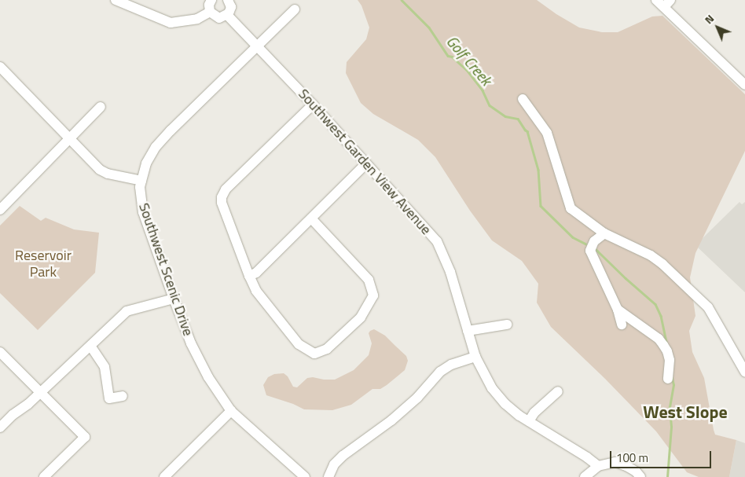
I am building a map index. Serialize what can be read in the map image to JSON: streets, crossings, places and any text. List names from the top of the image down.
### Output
{
  "streets": {
    "street": ["Southwest Garden View Avenue", "Southwest Scenic Drive"]
  },
  "crossings": [
    ["Southwest Garden View Avenue", "Southwest Scenic Drive"]
  ],
  "districts": ["West Slope"],
  "water": ["Golf Creek"],
  "parks": ["Reservoir Park"],
  "scale_bar": "100 m",
  "north": "top left"
}
